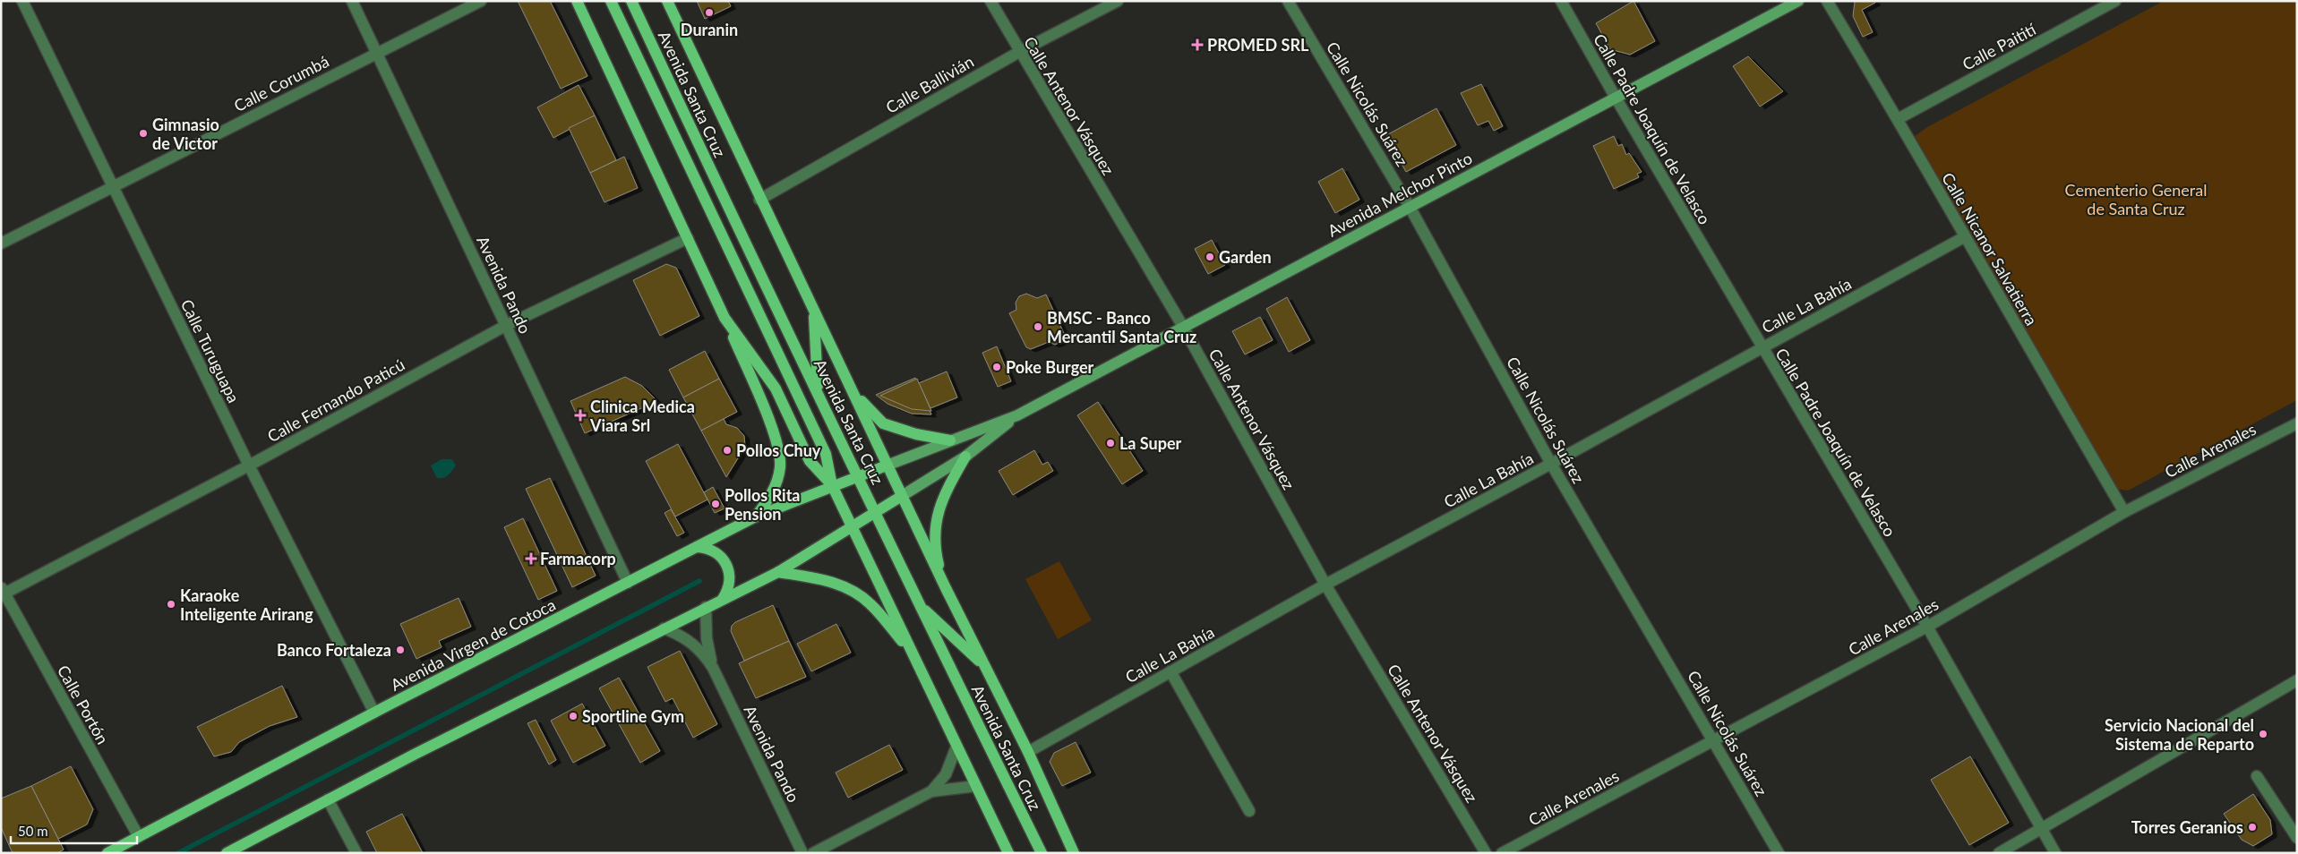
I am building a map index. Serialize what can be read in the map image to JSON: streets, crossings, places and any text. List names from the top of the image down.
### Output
{
  "streets": {
    "main road": ["Avenida Santa Cruz", "Avenida Melchor Pinto", "Avenida Virgen de Cotoca"],
    "street": [
      "Calle Paitití",
      "Calle Corumbá",
      "Calle Ballivián",
      "Calle Nicolás Suárez",
      "Calle Antenor Vásquez",
      "Calle Padre Joaquín de Velasco",
      "Calle Nicanor Salvatierra",
      "Avenida Pando",
      "Calle La Bahía",
      "Calle Turuguapa",
      "Calle Fernando Paticú",
      "Calle Arenales",
      "Calle Portón"
    ]
  },
  "crossings": [
    ["Calle Paitití", "Calle Nicanor Salvatierra"],
    ["Calle Corumbá", "Avenida Pando"],
    ["Calle Corumbá", "Calle Turuguapa"],
    ["Calle Ballivián", "Avenida Santa Cruz"],
    ["Calle Ballivián", "Calle Antenor Vásquez"],
    ["Avenida Santa Cruz", "Avenida Melchor Pinto"],
    ["Avenida Santa Cruz", "Calle La Bahía"],
    ["Avenida Santa Cruz", "Avenida Virgen de Cotoca"],
    ["Calle Nicolás Suárez", "Avenida Melchor Pinto"],
    ["Calle Nicolás Suárez", "Calle La Bahía"],
    ["Calle Nicolás Suárez", "Calle Arenales"],
    ["Calle Antenor Vásquez", "Avenida Melchor Pinto"],
    ["Calle Antenor Vásquez", "Calle La Bahía"],
    ["Calle Padre Joaquín de Velasco", "Avenida Melchor Pinto"],
    ["Calle Padre Joaquín de Velasco", "Calle La Bahía"],
    ["Calle Padre Joaquín de Velasco", "Calle Arenales"],
    ["Avenida Melchor Pinto", "Avenida Virgen de Cotoca"],
    ["Calle Nicanor Salvatierra", "Calle La Bahía"],
    ["Calle Nicanor Salvatierra", "Calle Arenales"],
    ["Avenida Pando", "Calle Fernando Paticú"],
    ["Avenida Pando", "Avenida Virgen de Cotoca"],
    ["Calle Turuguapa", "Calle Fernando Paticú"],
    ["Calle Turuguapa", "Avenida Virgen de Cotoca"],
    ["Calle Fernando Paticú", "Calle Portón"],
    ["Avenida Virgen de Cotoca", "Calle Portón"]
  ],
  "parks": ["Cementerio General de Santa Cruz"],
  "places": {
    "other": [
      "Duranin",
      "Gimnasio de Victor",
      "Garden",
      "BMSC - Banco Mercantil Santa Cruz",
      "Poke Burger",
      "La Super",
      "Pollos Chuy",
      "Pollos Rita Pension",
      "Karaoke Inteligente Arirang",
      "Banco Fortaleza",
      "Sportline Gym",
      "Servicio Nacional del Sistema de Reparto",
      "Torres Geranios"
    ],
    "health": ["PROMED SRL", "Clinica Medica Viara Srl", "Farmacorp"]
  },
  "scale_bar": "50 m"
}
